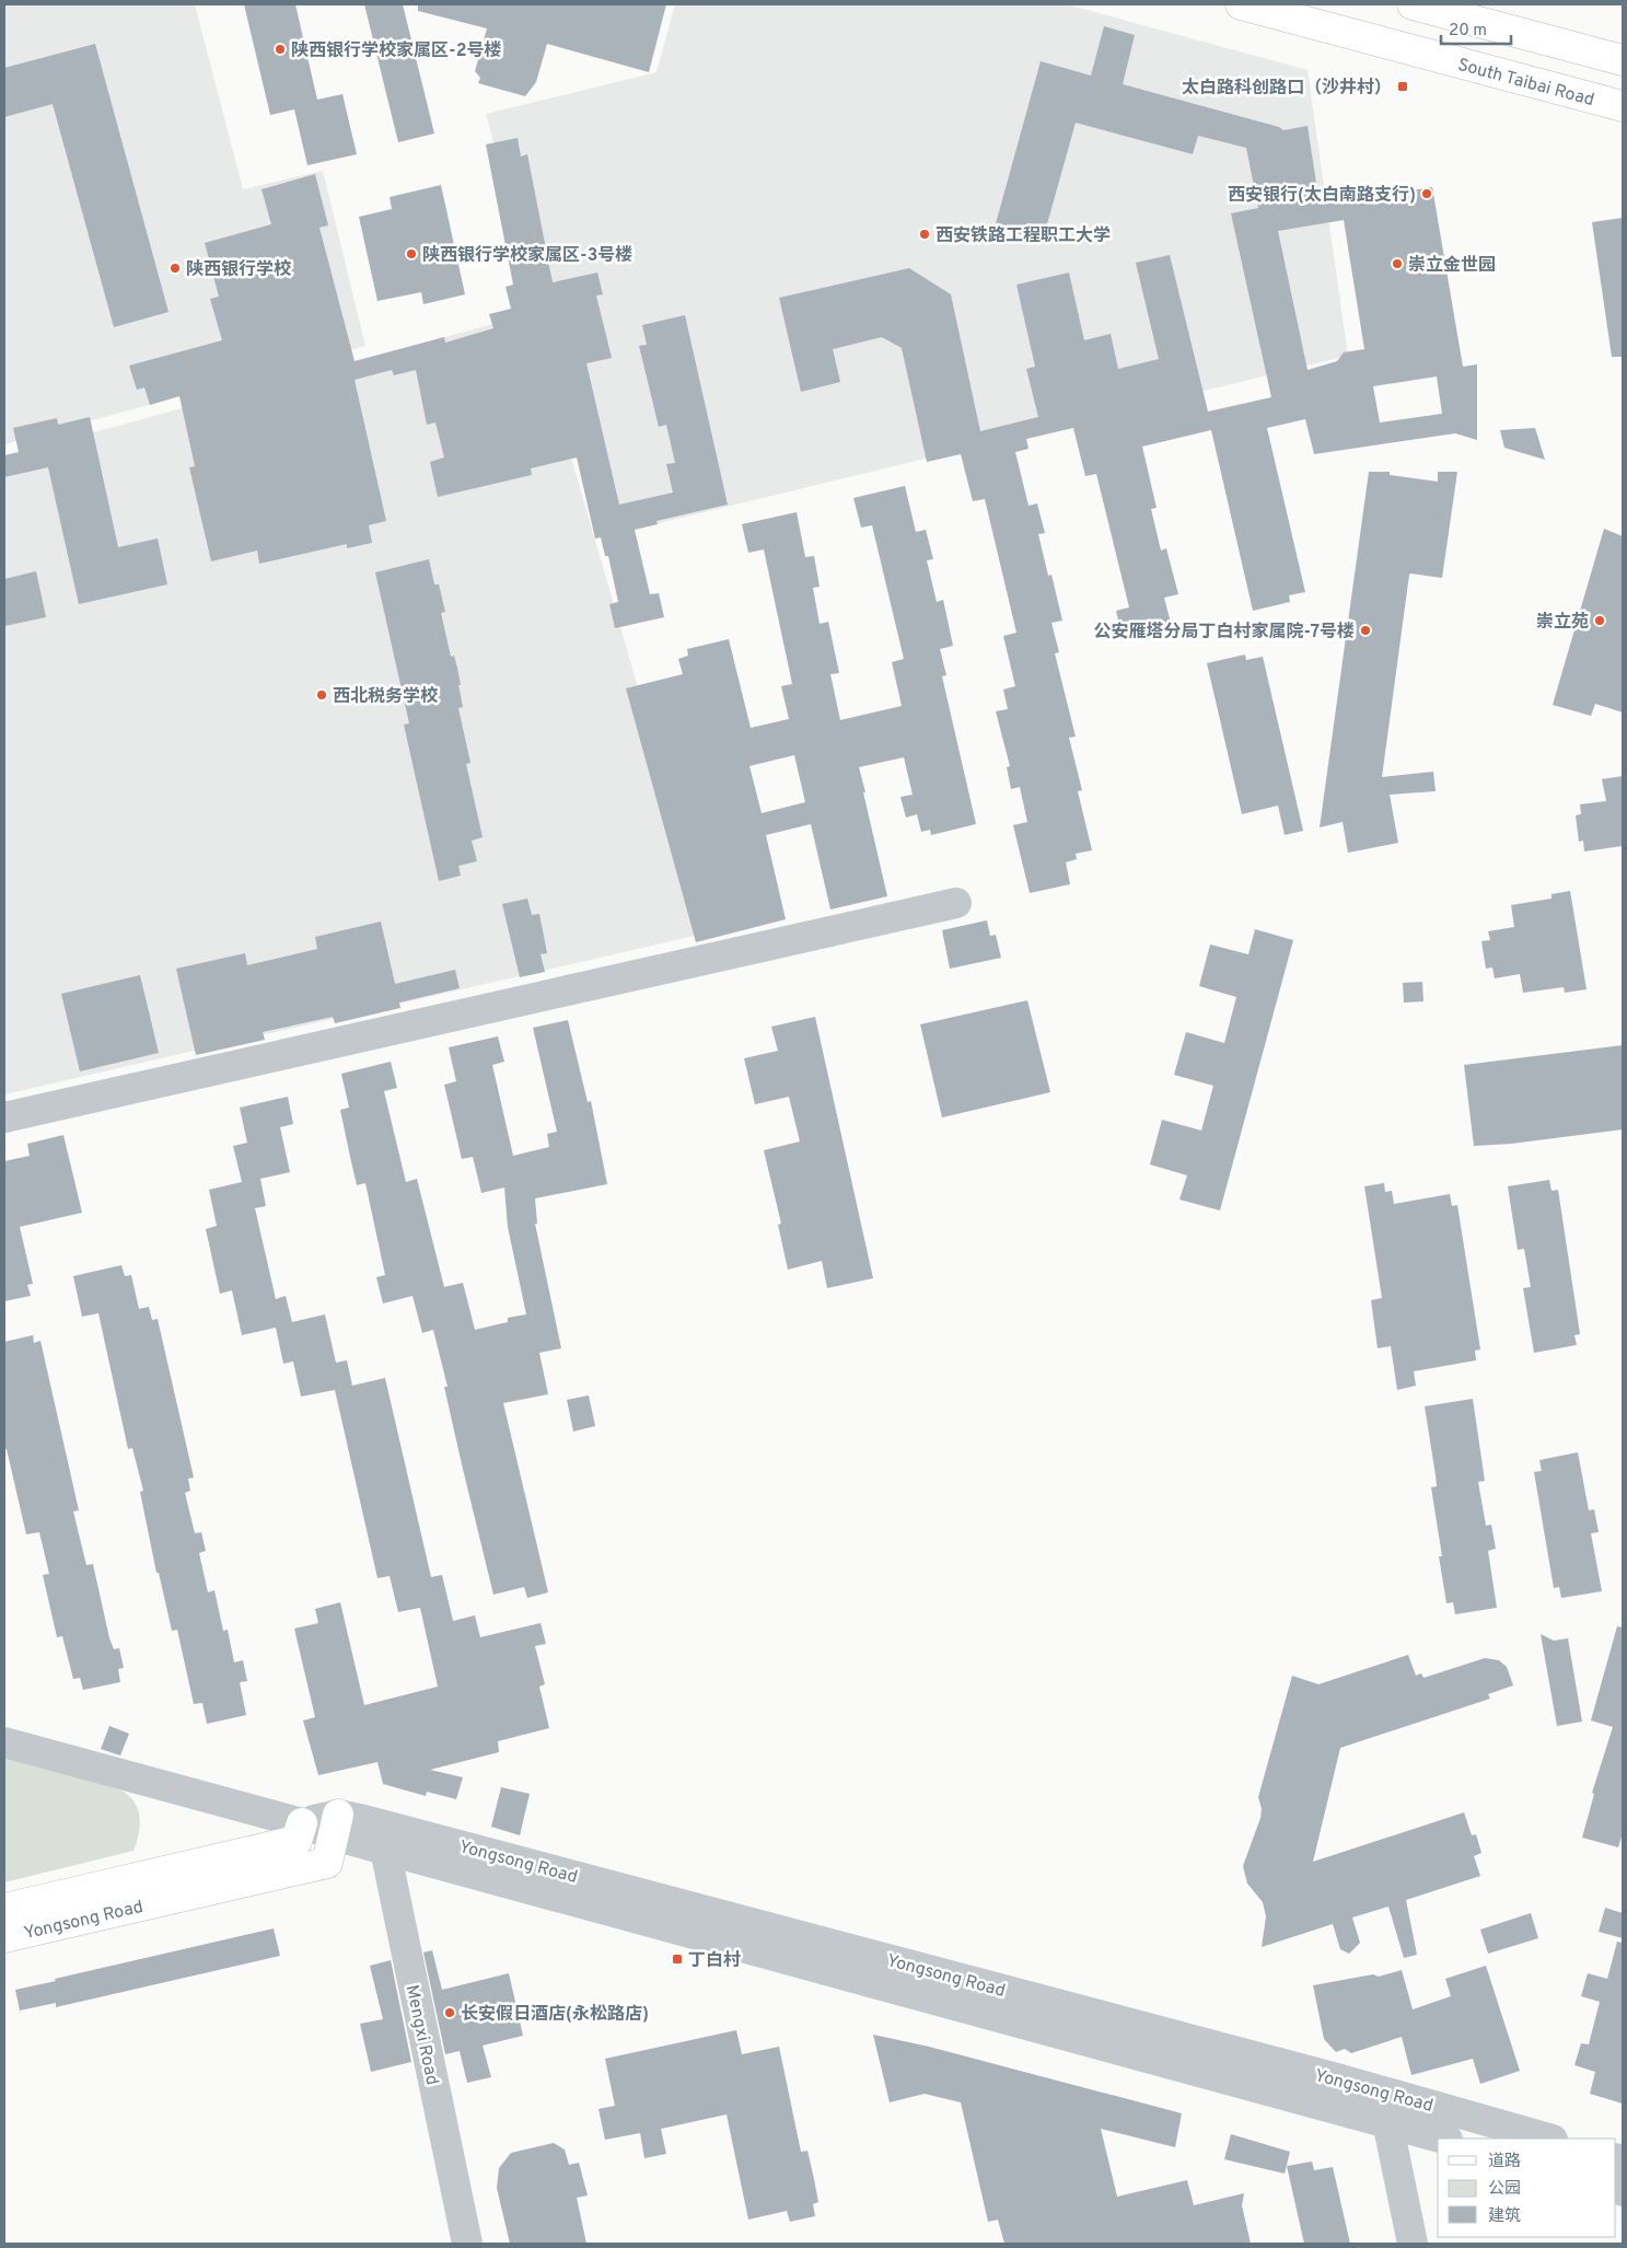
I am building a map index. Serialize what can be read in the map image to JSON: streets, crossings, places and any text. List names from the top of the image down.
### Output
{
  "streets": {
    "main road": ["South Taibai Road", "Yongsong Road"],
    "street": ["Mengxi Road"]
  },
  "crossings": [
    ["Yongsong Road", "Mengxi Road"]
  ],
  "places": {
    "other": [
      "陕西银行学校家属区-2号楼",
      "西安银行(太白南路支行)",
      "西安铁路工程职工大学",
      "陕西银行学校家属区-3号楼",
      "崇立·金世园",
      "陕西银行学校",
      "崇立苑",
      "公安雁塔分局丁白村家属院-7号楼",
      "西北税务学校",
      "长安假日酒店(永松路店)"
    ],
    "transit": ["太白路科创路口（沙井村）", "丁白村"]
  },
  "legend": ["道路", "公园", "建筑"],
  "scale_bar": "20 m"
}
